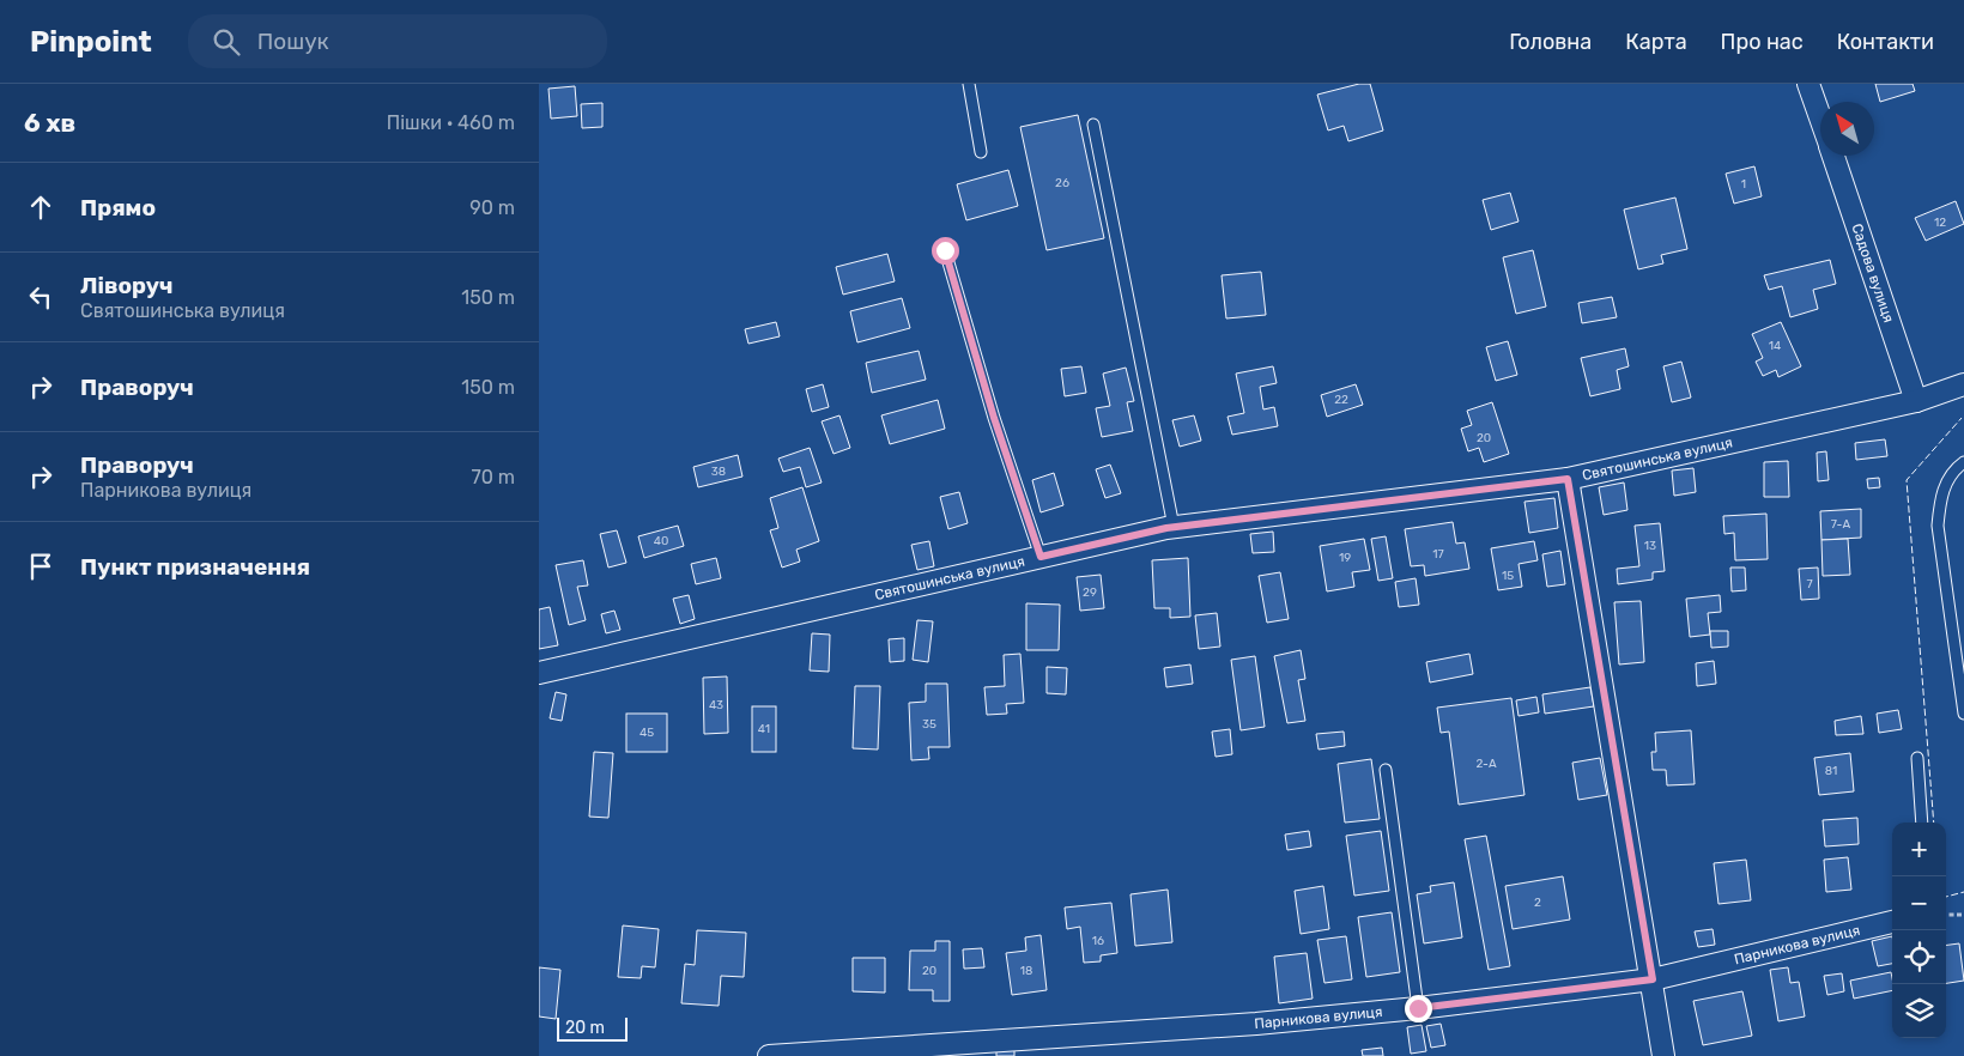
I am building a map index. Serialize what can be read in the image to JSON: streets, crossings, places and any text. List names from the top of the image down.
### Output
{
  "streets": {
    "street": ["Садова вулиця", "Святошинська вулиця", "Парникова вулиця"]
  },
  "crossings": [
    ["Садова вулиця", "Святошинська вулиця"]
  ],
  "house_numbers": [
    "26",
    "1",
    "12",
    "14",
    "22",
    "20",
    "38",
    "7-А",
    "40",
    "13",
    "17",
    "19",
    "15",
    "7",
    "29",
    "43",
    "35",
    "41",
    "45",
    "2-А",
    "81",
    "2",
    "16",
    "20",
    "18"
  ],
  "scale_bar": "20 m",
  "north": "top left",
  "page": {
    "header": "Pinpoint",
    "search": "Пошук",
    "nav": [
      "Головна",
      "Карта",
      "Про нас",
      "Контакти"
    ],
    "heading": ["6 хв", "Пішки · 460 m"],
    "list": [
      ["Прямо", "90 m"],
      ["Ліворуч", "Святошинська вулиця", "150 m"],
      ["Праворуч", "150 m"],
      ["Праворуч", "Парникова вулиця", "70 m"],
      "Пункт призначення"
    ],
    "map_buttons": ["+", "−"],
    "scale": "20 m"
  }
}
